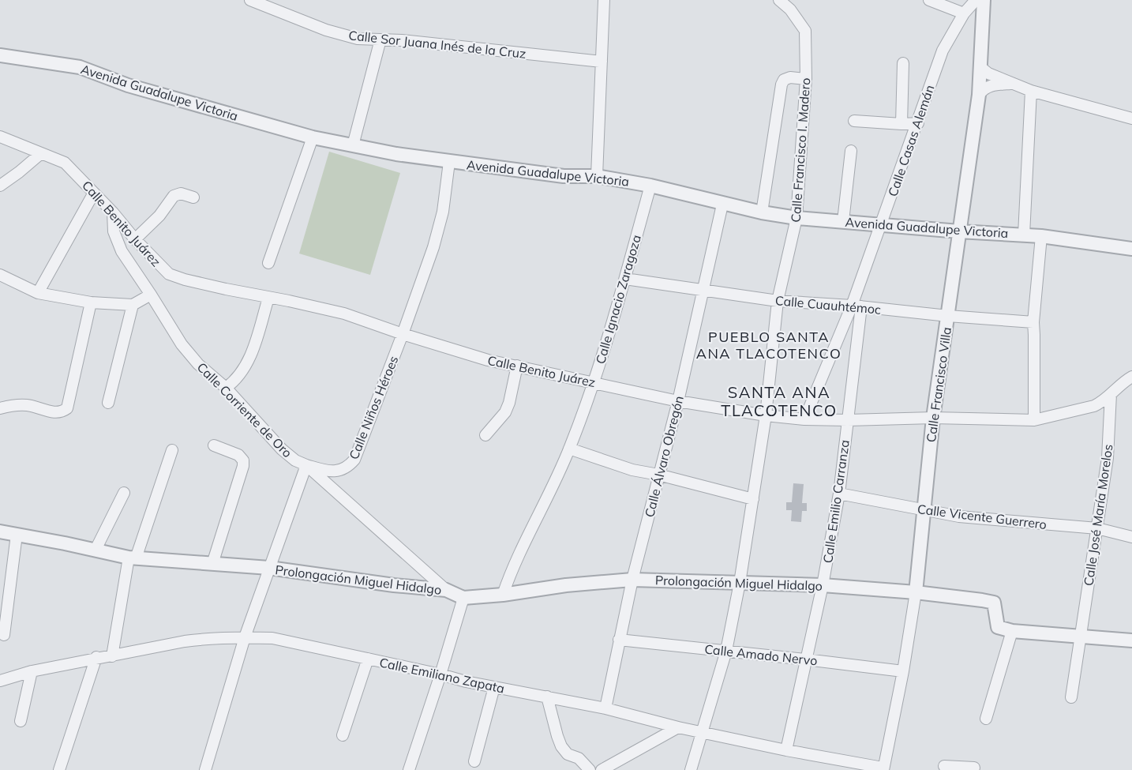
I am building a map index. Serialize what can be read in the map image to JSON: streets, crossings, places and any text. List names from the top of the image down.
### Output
{
  "streets": {
    "street": [
      "Calle Sor Juana Inés de la Cruz",
      "Avenida Guadalupe Victoria",
      "Calle Casas Alemán",
      "Calle Francisco I. Madero",
      "Calle Benito Juárez",
      "Calle Ignacio Zaragoza",
      "Calle Cuauhtémoc",
      "Calle Francisco Villa",
      "Calle Niños Héroes",
      "Calle Corriente de Oro",
      "Calle Álvaro Obregón",
      "Calle Emilio Carranza",
      "Calle José María Morelos",
      "Calle Vicente Guerrero",
      "Prolongación Miguel Hidalgo",
      "Calle Amado Nervo",
      "Calle Emiliano Zapata"
    ]
  },
  "crossings": [
    ["Avenida Guadalupe Victoria", "Calle Casas Alemán"],
    ["Avenida Guadalupe Victoria", "Calle Francisco I. Madero"],
    ["Avenida Guadalupe Victoria", "Calle Ignacio Zaragoza"],
    ["Avenida Guadalupe Victoria", "Calle Francisco Villa"],
    ["Avenida Guadalupe Victoria", "Calle Niños Héroes"],
    ["Avenida Guadalupe Victoria", "Calle Álvaro Obregón"],
    ["Calle Casas Alemán", "Calle Benito Juárez"],
    ["Calle Casas Alemán", "Calle Cuauhtémoc"],
    ["Calle Casas Alemán", "Calle Emilio Carranza"],
    ["Calle Francisco I. Madero", "Calle Benito Juárez"],
    ["Calle Francisco I. Madero", "Calle Cuauhtémoc"],
    ["Calle Francisco I. Madero", "Prolongación Miguel Hidalgo"],
    ["Calle Francisco I. Madero", "Calle Amado Nervo"],
    ["Calle Francisco I. Madero", "Calle Emiliano Zapata"],
    ["Calle Benito Juárez", "Calle Ignacio Zaragoza"],
    ["Calle Benito Juárez", "Calle Francisco Villa"],
    ["Calle Benito Juárez", "Calle Niños Héroes"],
    ["Calle Benito Juárez", "Calle Corriente de Oro"],
    ["Calle Benito Juárez", "Calle Álvaro Obregón"],
    ["Calle Benito Juárez", "Calle Emilio Carranza"],
    ["Calle Benito Juárez", "Calle José María Morelos"],
    ["Calle Ignacio Zaragoza", "Calle Cuauhtémoc"],
    ["Calle Ignacio Zaragoza", "Prolongación Miguel Hidalgo"],
    ["Calle Cuauhtémoc", "Calle Francisco Villa"],
    ["Calle Cuauhtémoc", "Calle Álvaro Obregón"],
    ["Calle Cuauhtémoc", "Calle Emilio Carranza"],
    ["Calle Francisco Villa", "Calle Vicente Guerrero"],
    ["Calle Francisco Villa", "Prolongación Miguel Hidalgo"],
    ["Calle Francisco Villa", "Calle Amado Nervo"],
    ["Calle Francisco Villa", "Calle Emiliano Zapata"],
    ["Calle Niños Héroes", "Calle Corriente de Oro"],
    ["Calle Corriente de Oro", "Prolongación Miguel Hidalgo"],
    ["Calle Álvaro Obregón", "Prolongación Miguel Hidalgo"],
    ["Calle Álvaro Obregón", "Calle Amado Nervo"],
    ["Calle Álvaro Obregón", "Calle Emiliano Zapata"],
    ["Calle Emilio Carranza", "Calle Vicente Guerrero"],
    ["Calle Emilio Carranza", "Prolongación Miguel Hidalgo"],
    ["Calle Emilio Carranza", "Calle Amado Nervo"],
    ["Calle Emilio Carranza", "Calle Emiliano Zapata"],
    ["Calle José María Morelos", "Calle Vicente Guerrero"]
  ],
  "districts": ["PUEBLO SANTA ANA TLACOTENCO", "SANTA ANA TLACOTENCO"]
}
